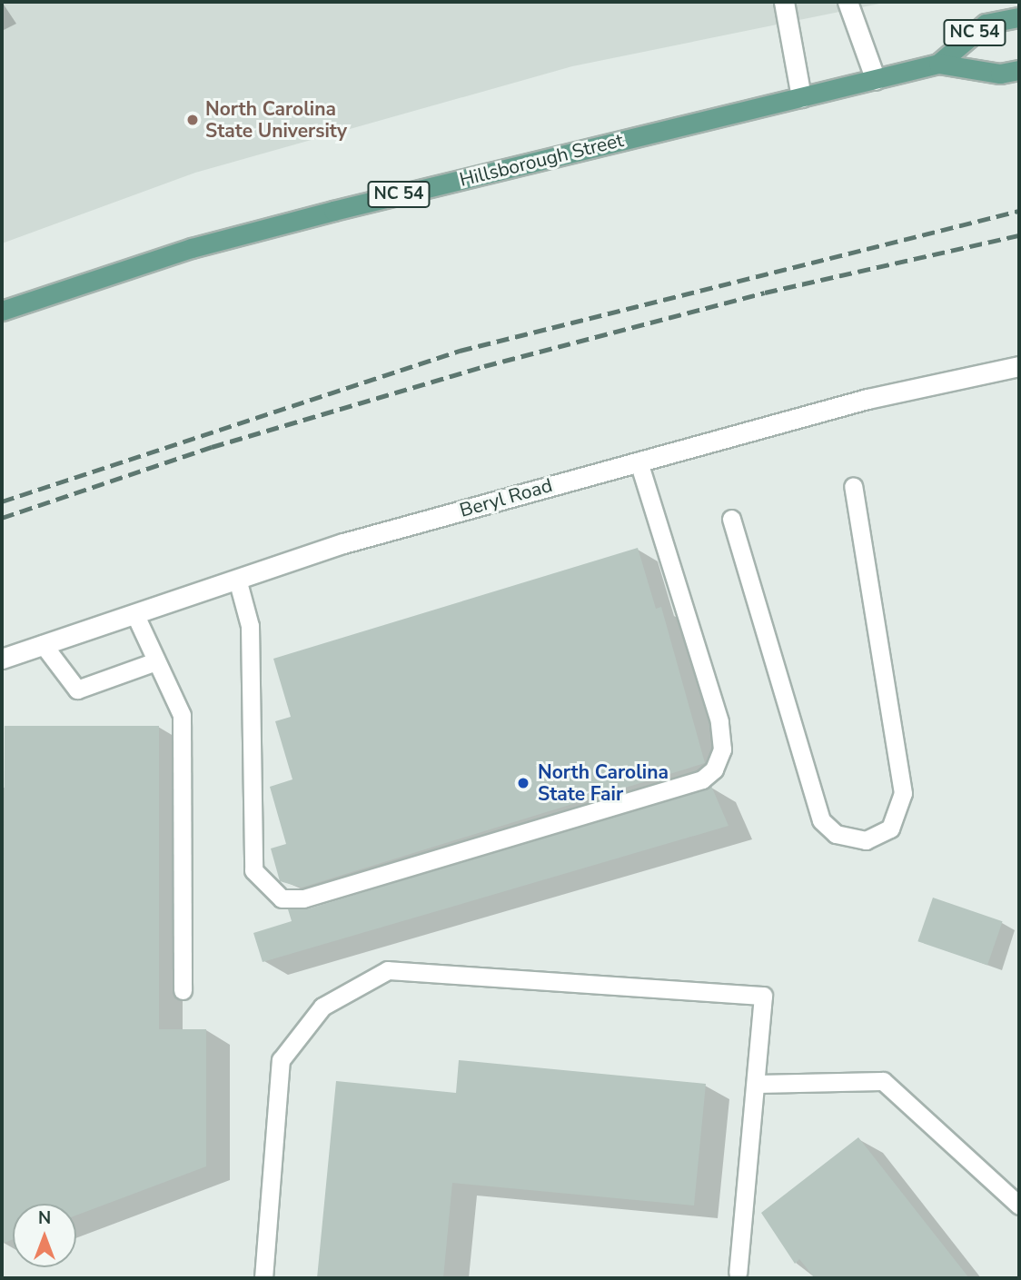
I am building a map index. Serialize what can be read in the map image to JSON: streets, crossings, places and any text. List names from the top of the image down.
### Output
{
  "streets": {
    "main road": ["NC 54", "Hillsborough Street"],
    "street": ["Beryl Road"]
  },
  "places": ["North Carolina State University", "North Carolina State Fair"],
  "north": "top"
}
